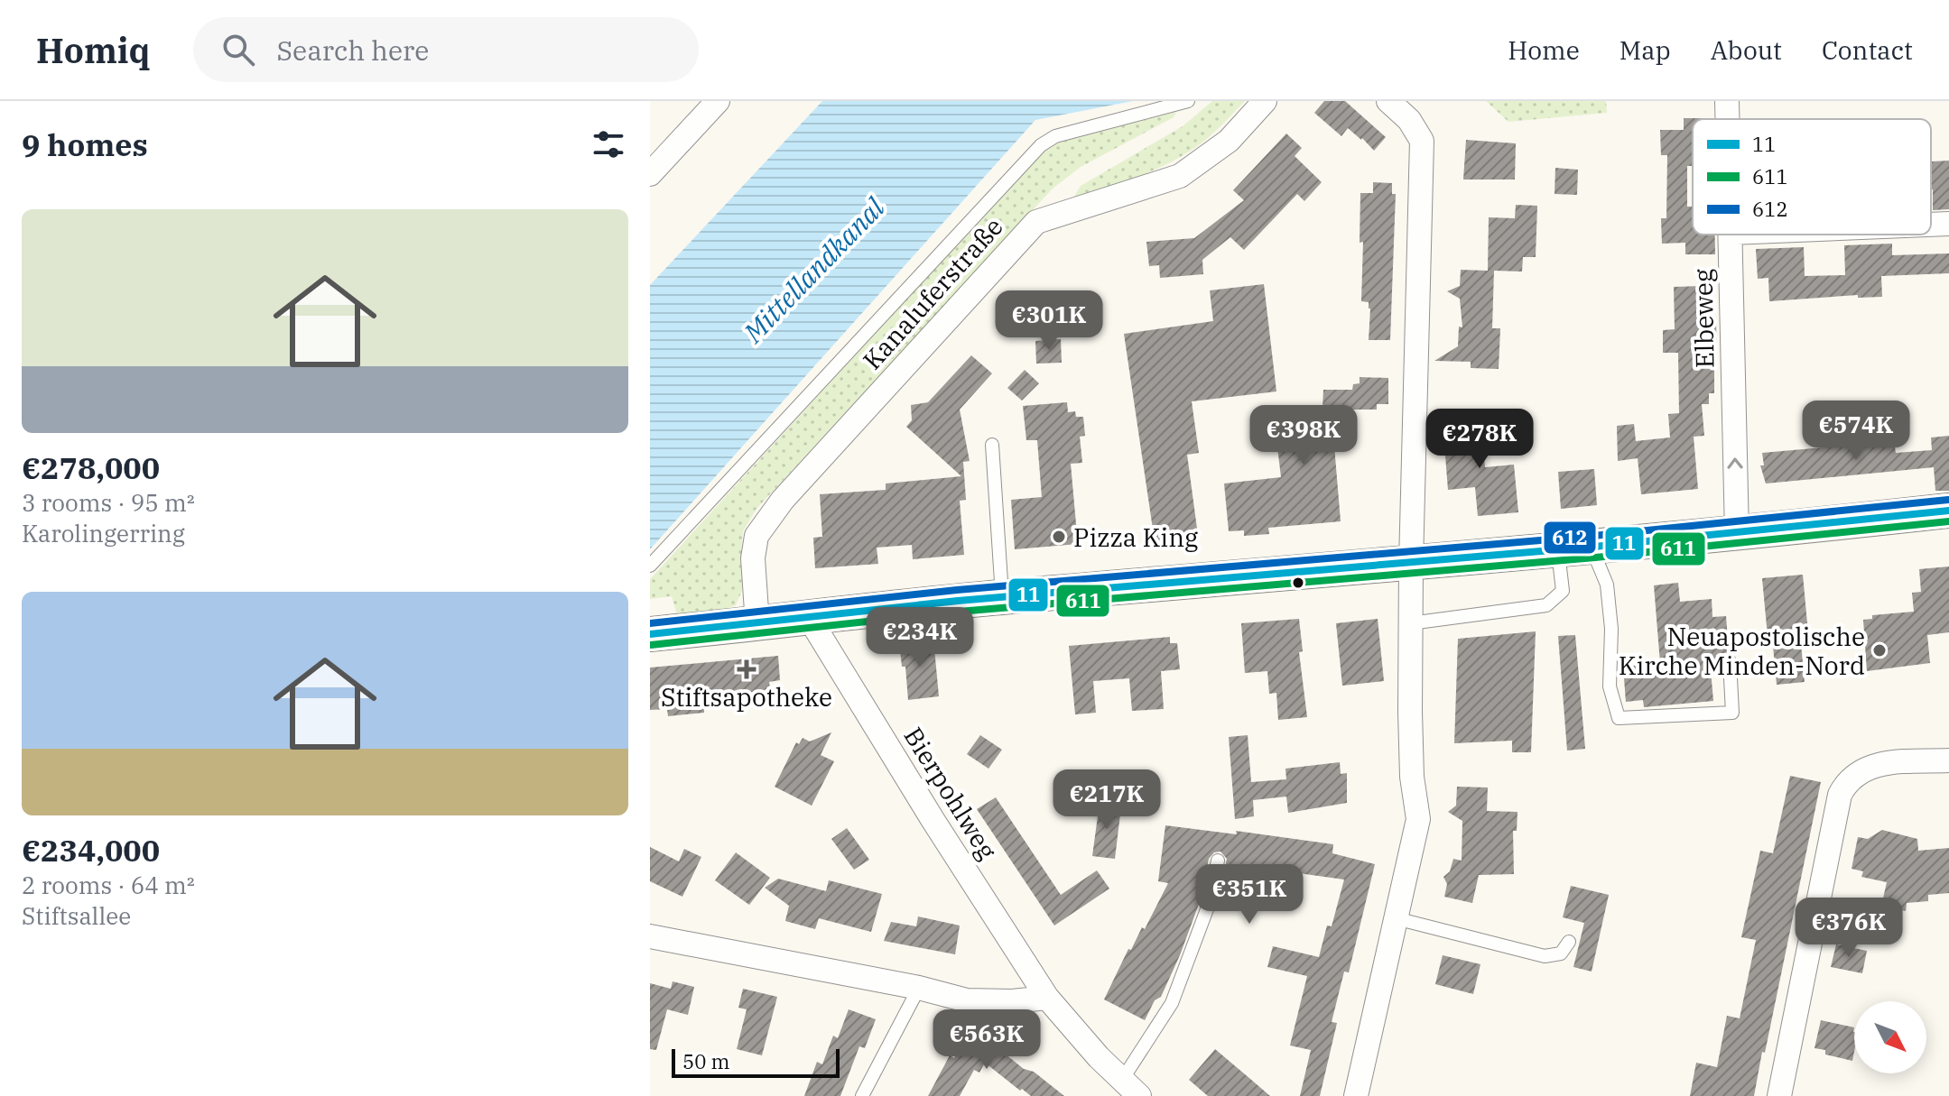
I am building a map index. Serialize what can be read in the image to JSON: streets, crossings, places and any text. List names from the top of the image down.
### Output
{
  "streets": {
    "street": ["Kanaluferstraße", "Elbeweg", "Bierpohlweg"]
  },
  "one_way": ["Elbeweg"],
  "water": ["Mittellandkanal"],
  "places": {
    "other": ["Pizza King", "Neuapostolische Kirche Minden-Nord"],
    "health": ["Stiftsapotheke"]
  },
  "lines": ["transit line 612", "transit line 11", "transit line 611"],
  "legend": ["11", "611", "612"],
  "scale_bar": "50 m",
  "north": "bottom right",
  "page": {
    "header": "Homiq",
    "search": "Search here",
    "nav": [
      "Home",
      "Map",
      "About",
      "Contact"
    ],
    "heading": "9 homes",
    "list": [
      {
        "name": "€278,000",
        "note": "3 rooms · 95 m² · Karolingerring"
      },
      {
        "name": "€234,000",
        "note": "2 rooms · 64 m² · Stiftsallee"
      }
    ],
    "price": [
      "€301K",
      "€574K",
      "€398K",
      "€278K",
      "€234K",
      "€217K",
      "€351K",
      "€376K",
      "€563K"
    ],
    "scale": "50 m"
  }
}
